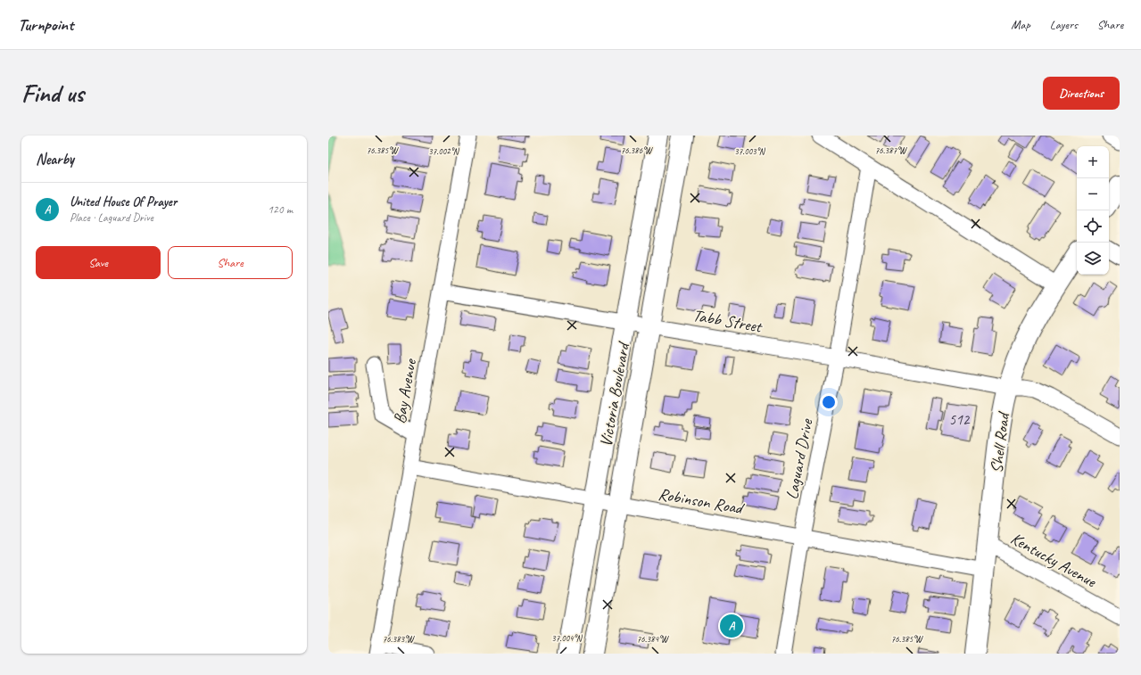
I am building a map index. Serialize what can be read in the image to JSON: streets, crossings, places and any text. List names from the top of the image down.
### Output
{
  "streets": {
    "main road": ["Victoria Boulevard", "Shell Road"],
    "street": [
      "Tabb Street",
      "Bay Avenue",
      "Laguard Drive",
      "Robinson Road",
      "Kentucky Avenue"
    ]
  },
  "crossings": [
    ["Tabb Street", "Bay Avenue"],
    ["Tabb Street", "Victoria Boulevard"],
    ["Tabb Street", "Shell Road"],
    ["Tabb Street", "Laguard Drive"],
    ["Bay Avenue", "Robinson Road"],
    ["Victoria Boulevard", "Robinson Road"],
    ["Shell Road", "Robinson Road"],
    ["Shell Road", "Kentucky Avenue"],
    ["Laguard Drive", "Robinson Road"]
  ],
  "house_numbers": ["512"],
  "page": {
    "header": "Turnpoint",
    "nav": ["Map", "Layers", "Share"],
    "buttons": [
      "Directions",
      ["Save", "Share"]
    ],
    "title": "Find us",
    "heading": "Nearby",
    "map_buttons": ["+", "−"],
    "list": [
      {
        "mark": "A",
        "name": "United House Of Prayer",
        "note": "Place · Laguard Drive",
        "value": "120 m"
      }
    ],
    "pins": "A"
  },
  "coordinates": [
    "76.385°W",
    "76.386°W",
    "76.387°W",
    "37.003°N",
    "37.002°N",
    "37.004°N",
    "76.383°W",
    "76.384°W"
  ]
}
